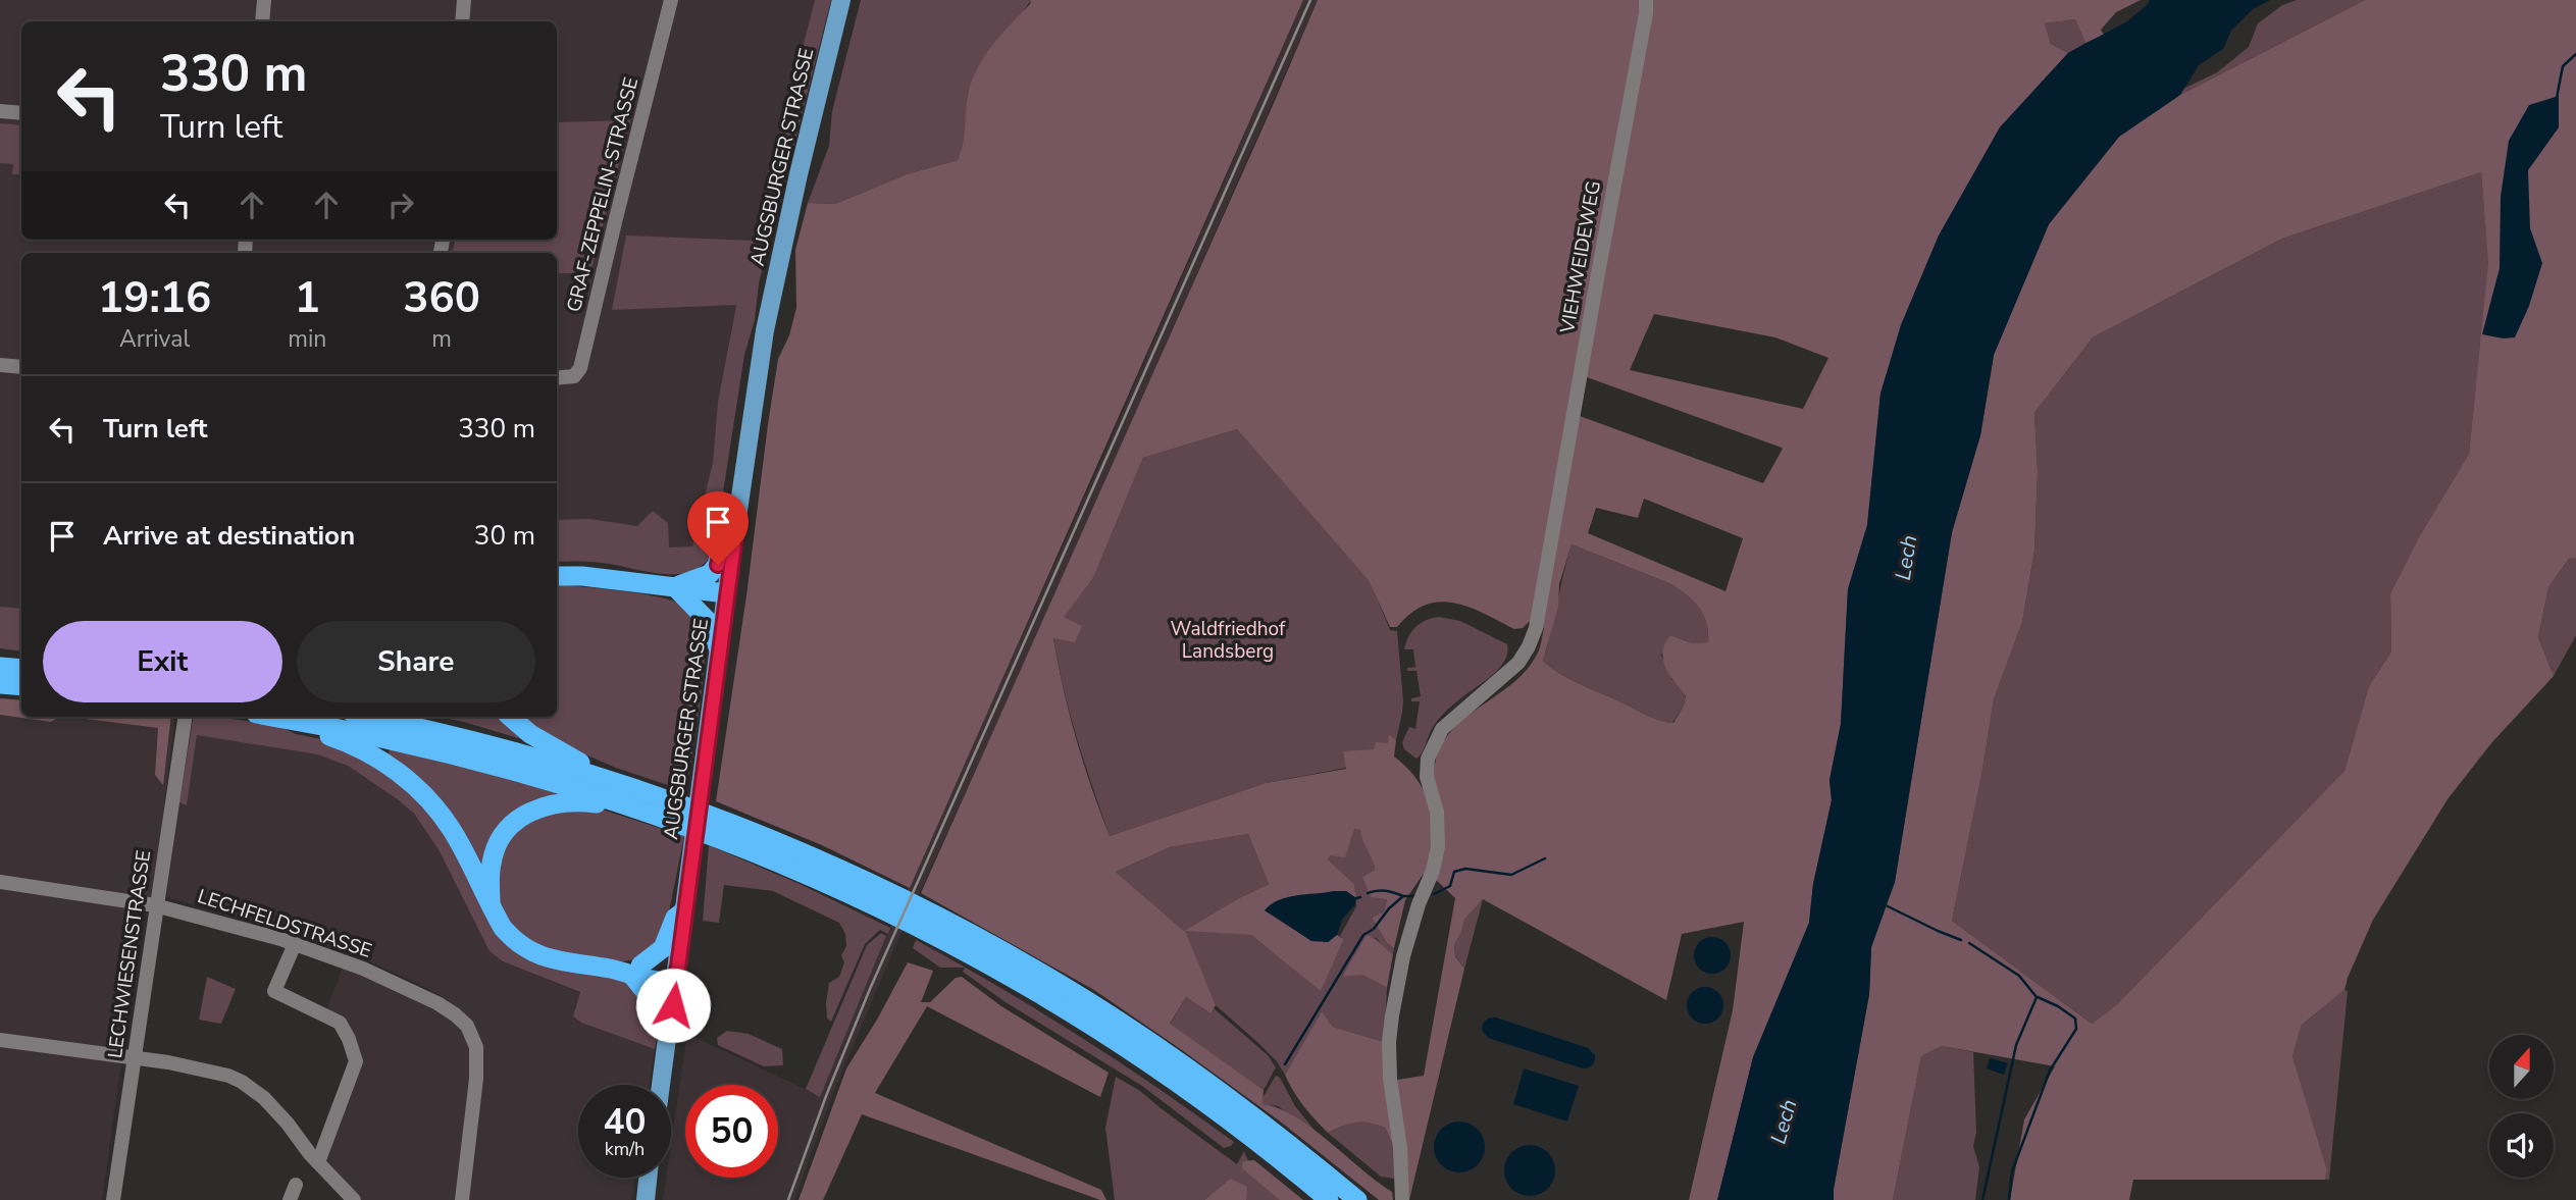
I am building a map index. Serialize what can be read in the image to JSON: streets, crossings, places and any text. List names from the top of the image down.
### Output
{
  "streets": {
    "main road": ["AUGSBURGER STRASSE"],
    "street": [
      "GRAF-ZEPPELIN-STRASSE",
      "VIEHWEIDEWEG",
      "LECHFELDSTRASSE",
      "LECHWIESENSTRASSE"
    ]
  },
  "crossings": [
    ["LECHFELDSTRASSE", "LECHWIESENSTRASSE"]
  ],
  "water": ["Lech"],
  "parks": ["Waldfriedhof Landsberg"],
  "north": "top",
  "page": {
    "turn": ["330 m", "Turn left"],
    "eta": [
      "19:16",
      "Arrival",
      "1",
      "min",
      "360",
      "m"
    ],
    "list": [
      {
        "name": "Turn left",
        "value": "330 m"
      },
      {
        "name": "Arrive at destination",
        "value": "30 m"
      }
    ],
    "buttons": ["Exit", "Share"],
    "speed": "40 km/h",
    "limit": "50"
  }
}
